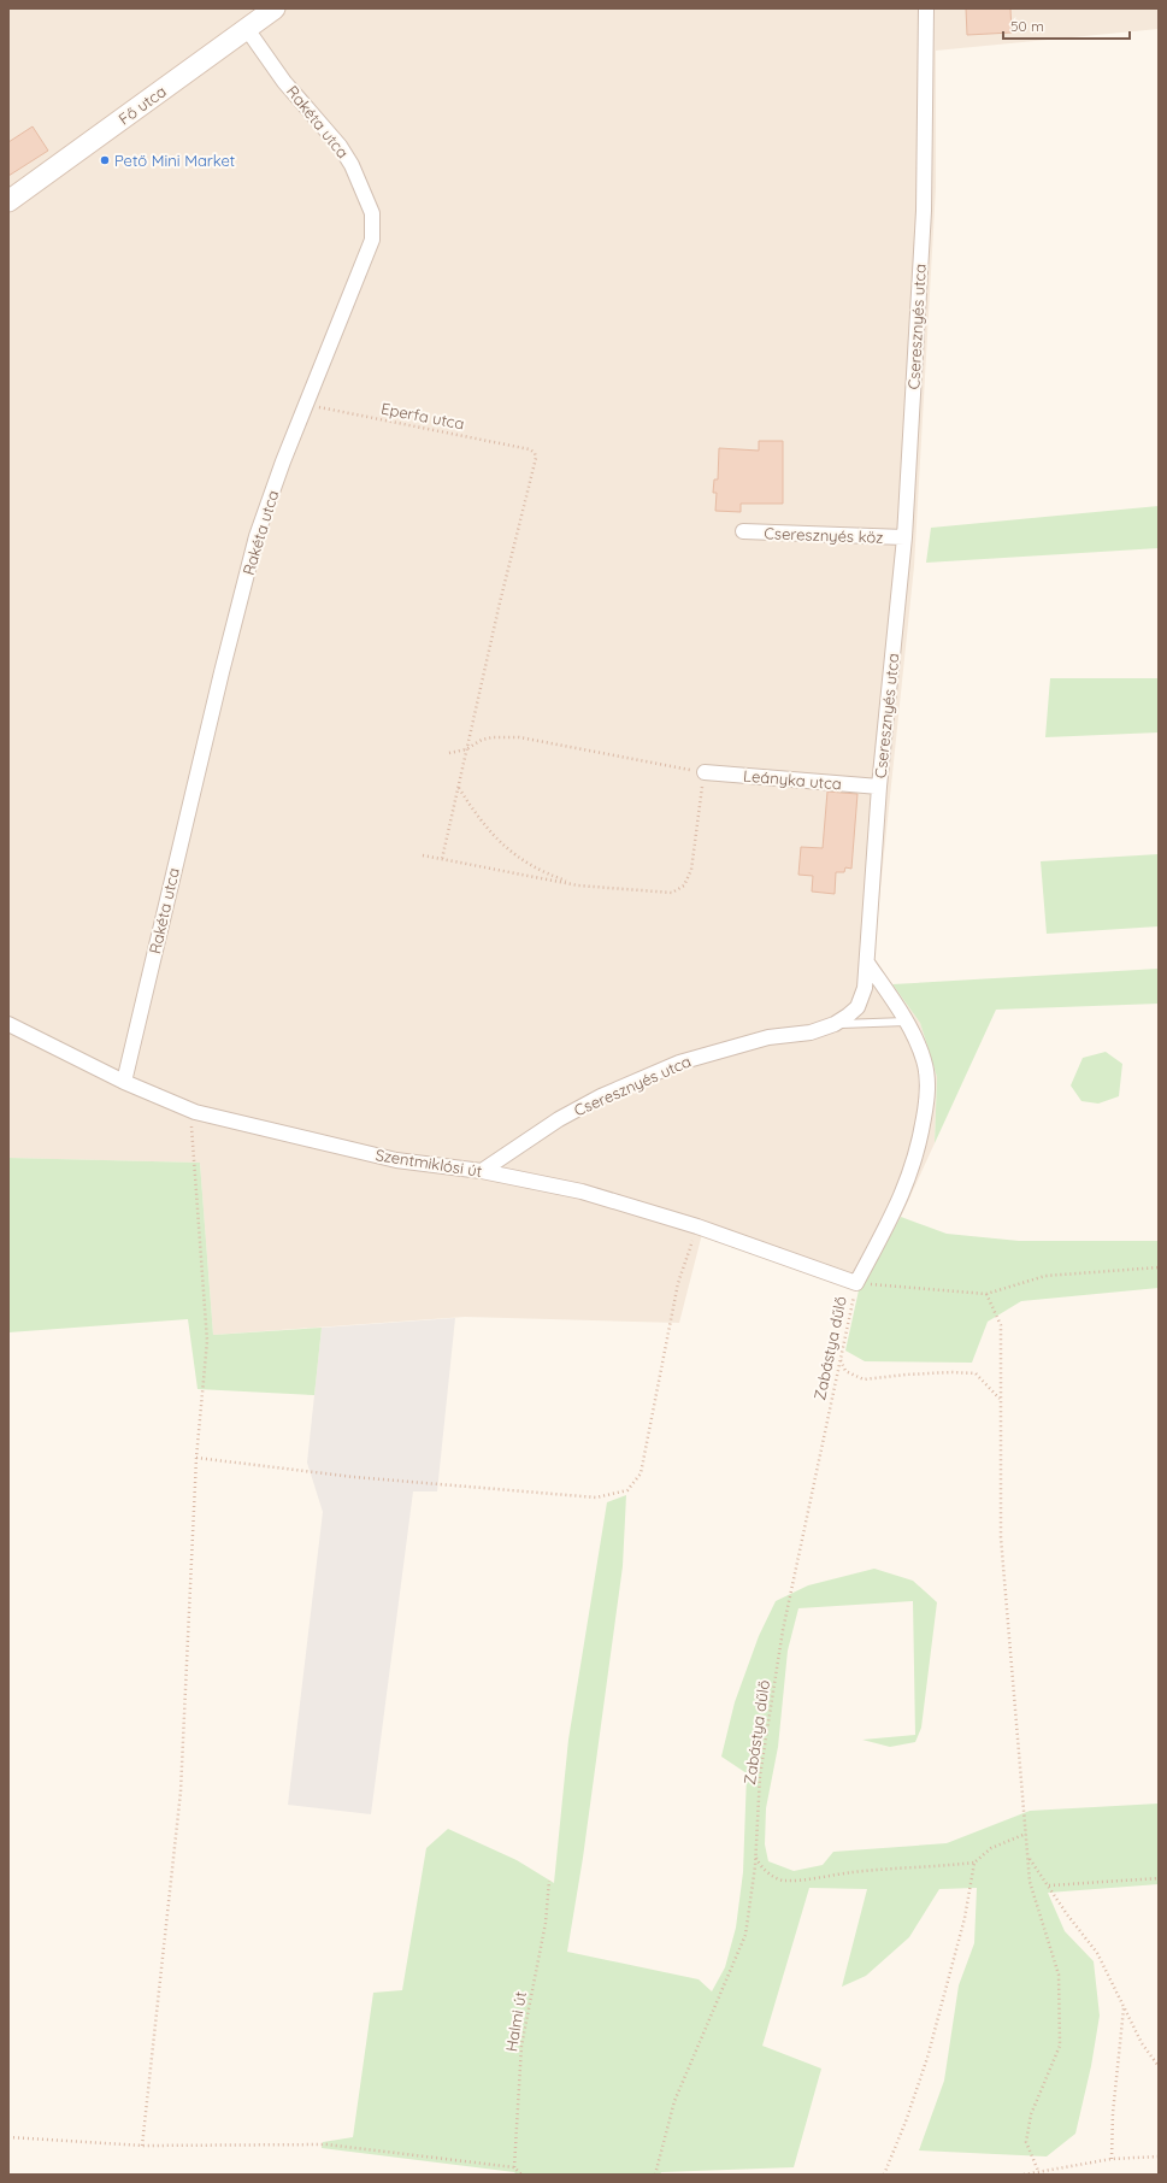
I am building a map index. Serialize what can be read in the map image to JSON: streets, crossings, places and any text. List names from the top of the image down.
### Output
{
  "streets": {
    "main road": ["Fő utca"],
    "street": [
      "Rakéta utca",
      "Cseresznyés utca",
      "Cseresznyés köz",
      "Leányka utca",
      "Szentmiklósi út"
    ],
    "path": ["Eperfa utca", "Zabástya dűlő", "Halmi út"]
  },
  "crossings": [
    ["Fő utca", "Rakéta utca"],
    ["Rakéta utca", "Eperfa utca"],
    ["Rakéta utca", "Szentmiklósi út"],
    ["Cseresznyés utca", "Cseresznyés köz"],
    ["Cseresznyés utca", "Leányka utca"],
    ["Cseresznyés utca", "Szentmiklósi út"],
    ["Szentmiklósi út", "Zabástya dűlő"]
  ],
  "places": ["Pető Mini Market"],
  "scale_bar": "50 m"
}
